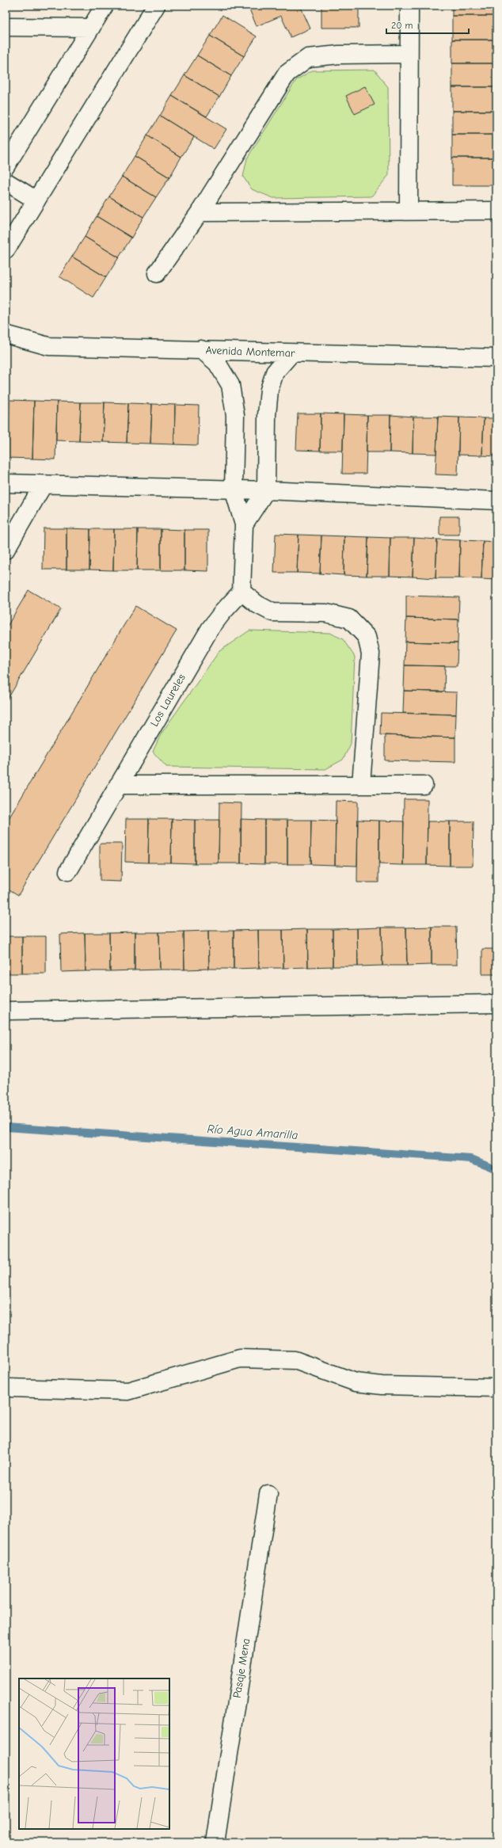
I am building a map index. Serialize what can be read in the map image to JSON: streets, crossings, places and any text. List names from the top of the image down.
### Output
{
  "streets": {
    "street": ["Avenida Montemar", "Los Laureles", "Pasaje Mena"]
  },
  "water": ["Río Agua Amarilla"],
  "scale_bar": "20 m"
}
